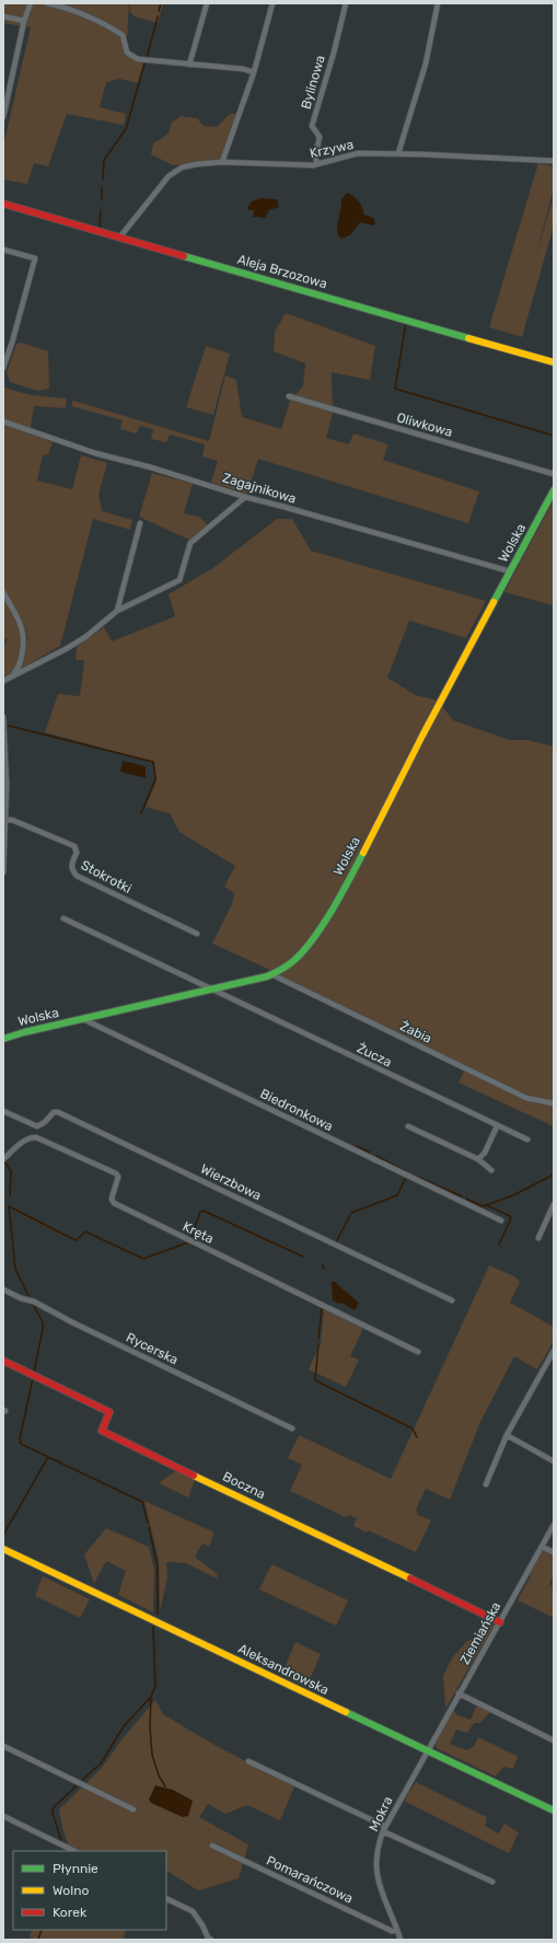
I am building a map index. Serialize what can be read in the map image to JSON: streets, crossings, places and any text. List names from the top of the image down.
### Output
{
  "streets": {
    "street": [
      "Bylinowa",
      "Krzywa",
      "Aleja Brzozowa",
      "Oliwkowa",
      "Zagajnikowa",
      "Wolska",
      "Stokrotki",
      "Żabia",
      "Żucza",
      "Biedronkowa",
      "Wierzbowa",
      "Kręta",
      "Rycerska",
      "Boczna",
      "Ziemiańska",
      "Aleksandrowska",
      "Mokra",
      "Pomarańczowa"
    ]
  },
  "crossings": [
    ["Bylinowa", "Krzywa"],
    ["Krzywa", "Aleja Brzozowa"],
    ["Zagajnikowa", "Wolska"],
    ["Wolska", "Żabia"],
    ["Wolska", "Żucza"],
    ["Wolska", "Biedronkowa"],
    ["Boczna", "Ziemiańska"],
    ["Ziemiańska", "Aleksandrowska"],
    ["Ziemiańska", "Mokra"],
    ["Aleksandrowska", "Mokra"],
    ["Mokra", "Pomarańczowa"]
  ],
  "legend": ["Płynnie", "Wolno", "Korek"]
}
